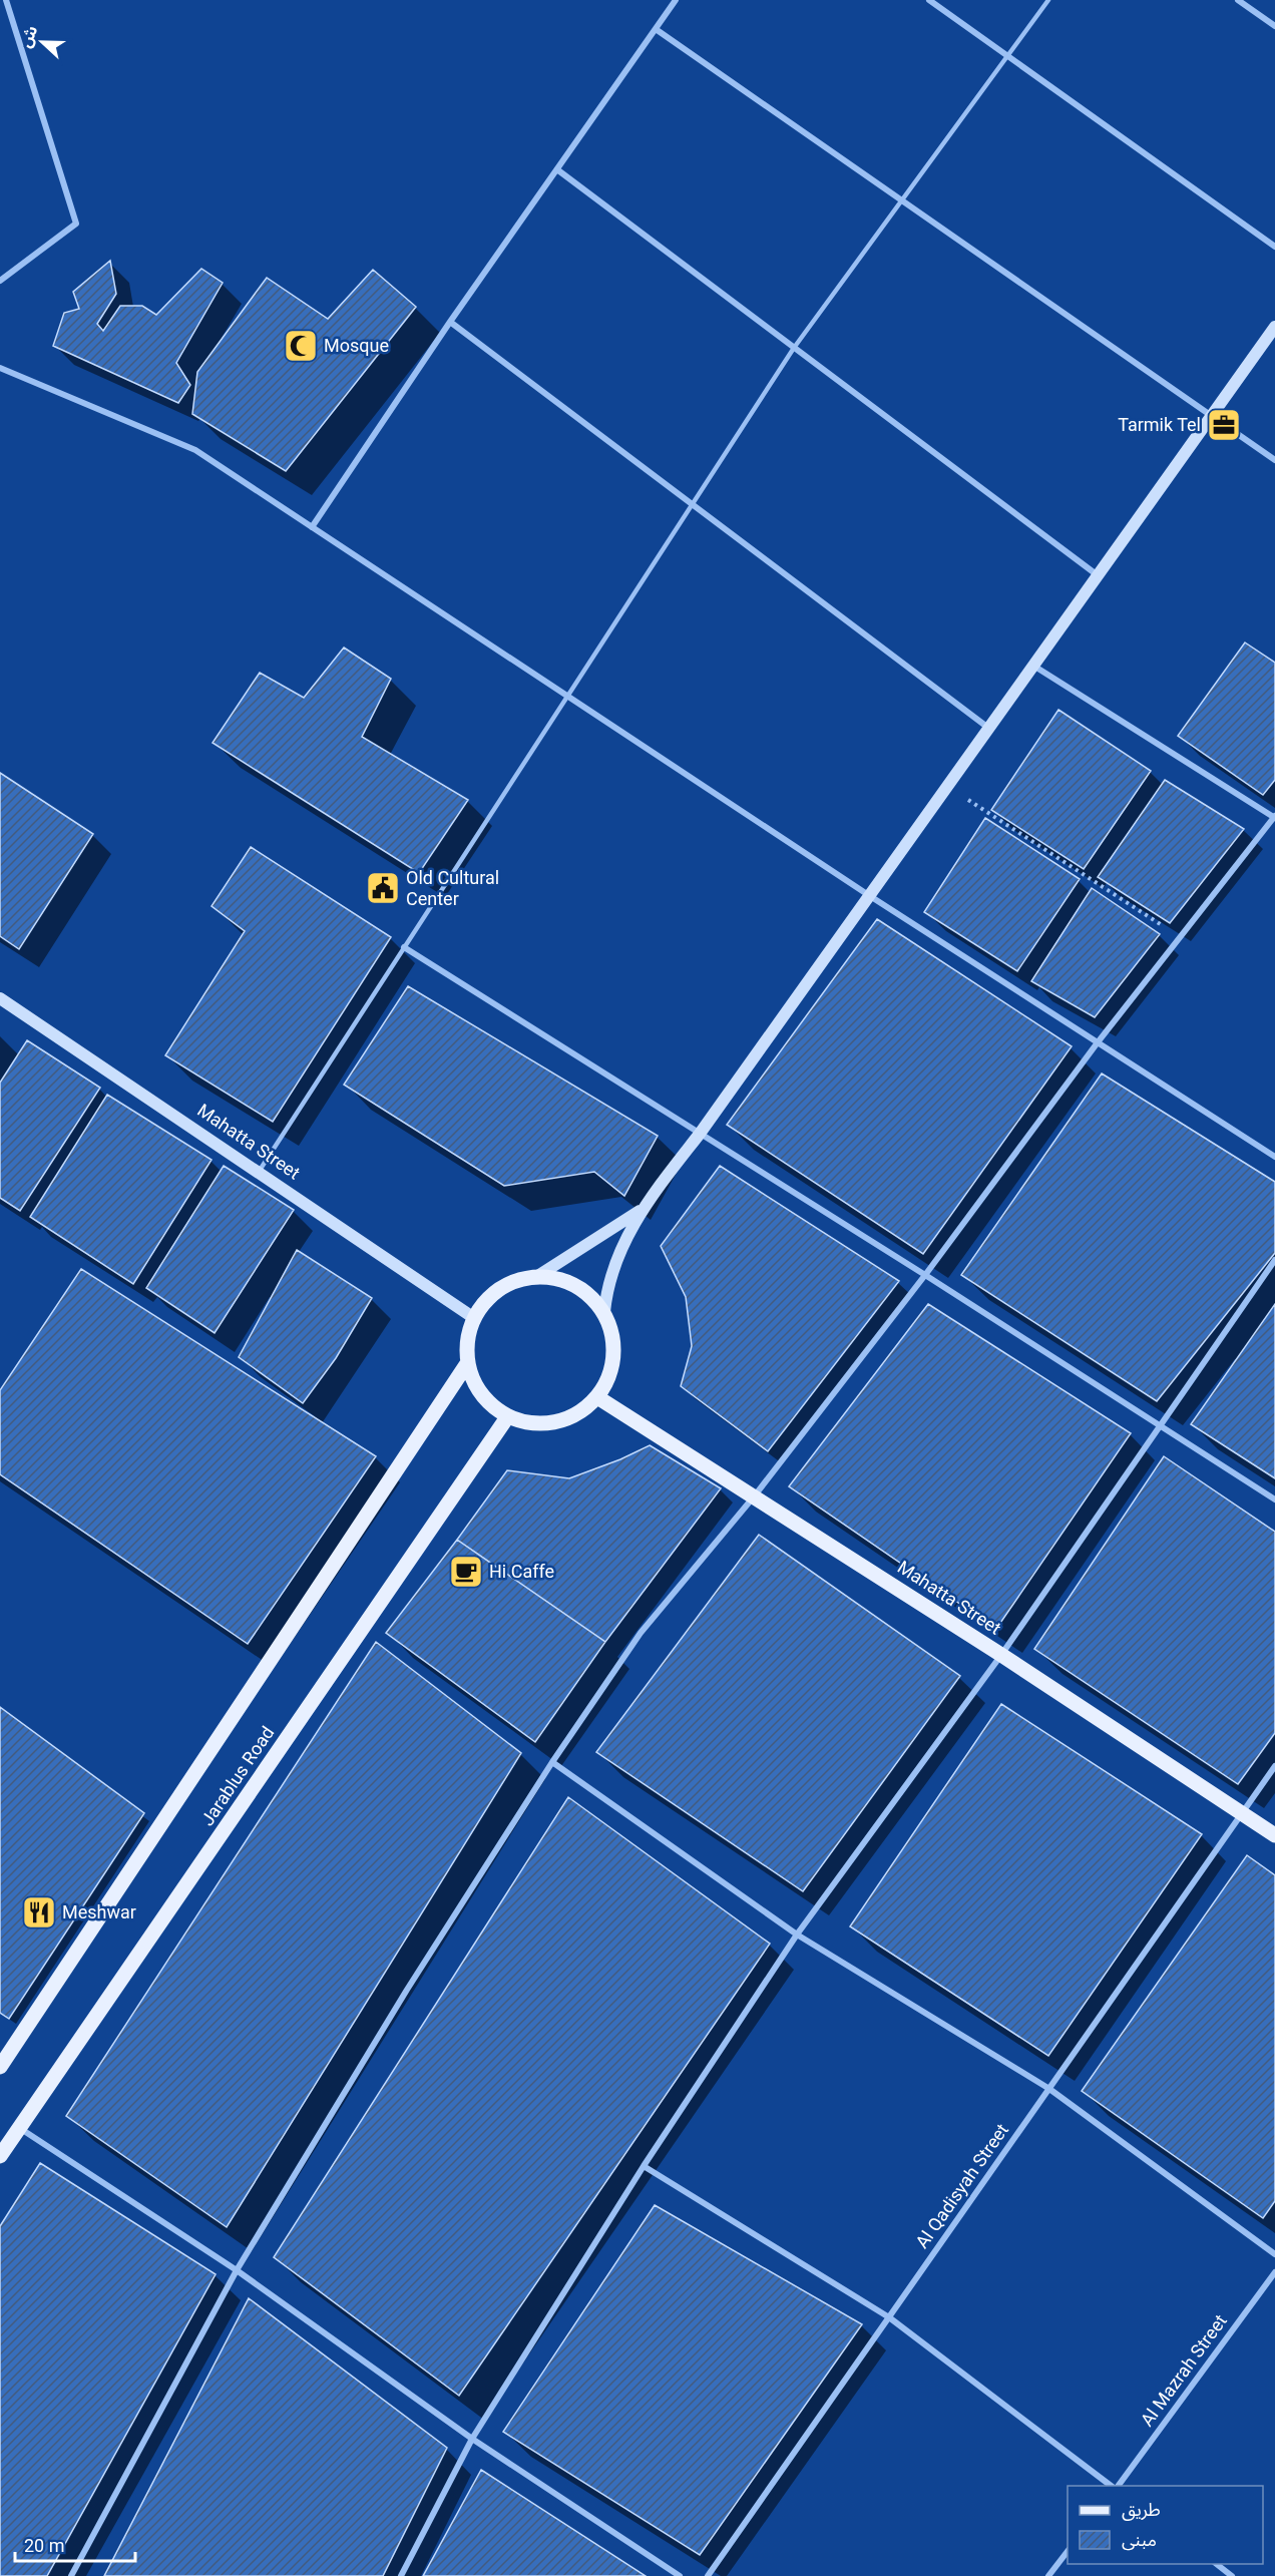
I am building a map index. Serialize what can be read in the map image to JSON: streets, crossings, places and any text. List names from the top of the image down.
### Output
{
  "streets": {
    "main road": ["Mahatta Street", "Jarablus Road"],
    "street": ["Al Qadisyah Street", "Al Mazrah Street"]
  },
  "crossings": [
    ["Mahatta Street", "Jarablus Road"],
    ["Mahatta Street", "Al Qadisyah Street"]
  ],
  "places": {
    "mosque": ["Mosque"],
    "office": ["Tarmik Tel"],
    "public building": ["Old Cultural Center"],
    "cafe": ["Hi Caffe"],
    "restaurant": ["Meshwar"]
  },
  "legend": ["طريق", "مبنى"],
  "scale_bar": "20 m",
  "north": "left"
}
